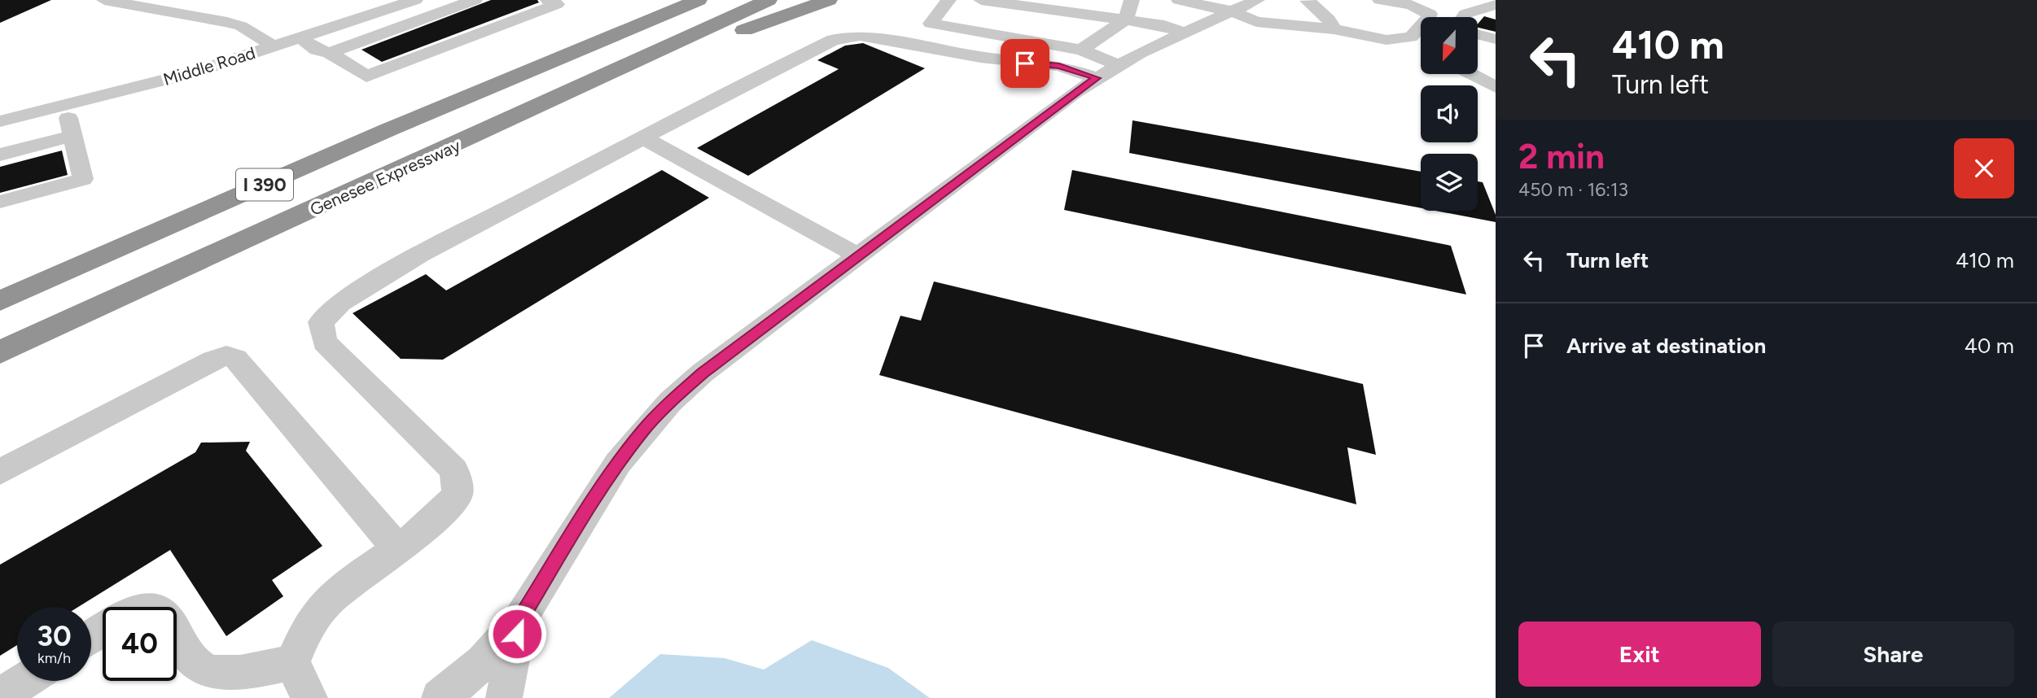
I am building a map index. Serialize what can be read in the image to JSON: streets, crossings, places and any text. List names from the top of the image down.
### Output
{
  "streets": {
    "highway": ["Genesee Expressway", "I 390"],
    "street": ["Middle Road"]
  },
  "north": "bottom",
  "page": {
    "turn": ["410 m", "Turn left"],
    "heading": ["2 min", "450 m · 16:13"],
    "list": [
      {
        "name": "Turn left",
        "value": "410 m"
      },
      {
        "name": "Arrive at destination",
        "value": "40 m"
      }
    ],
    "speed": "30 km/h",
    "limit": "40",
    "buttons": ["Exit", "Share"]
  }
}
